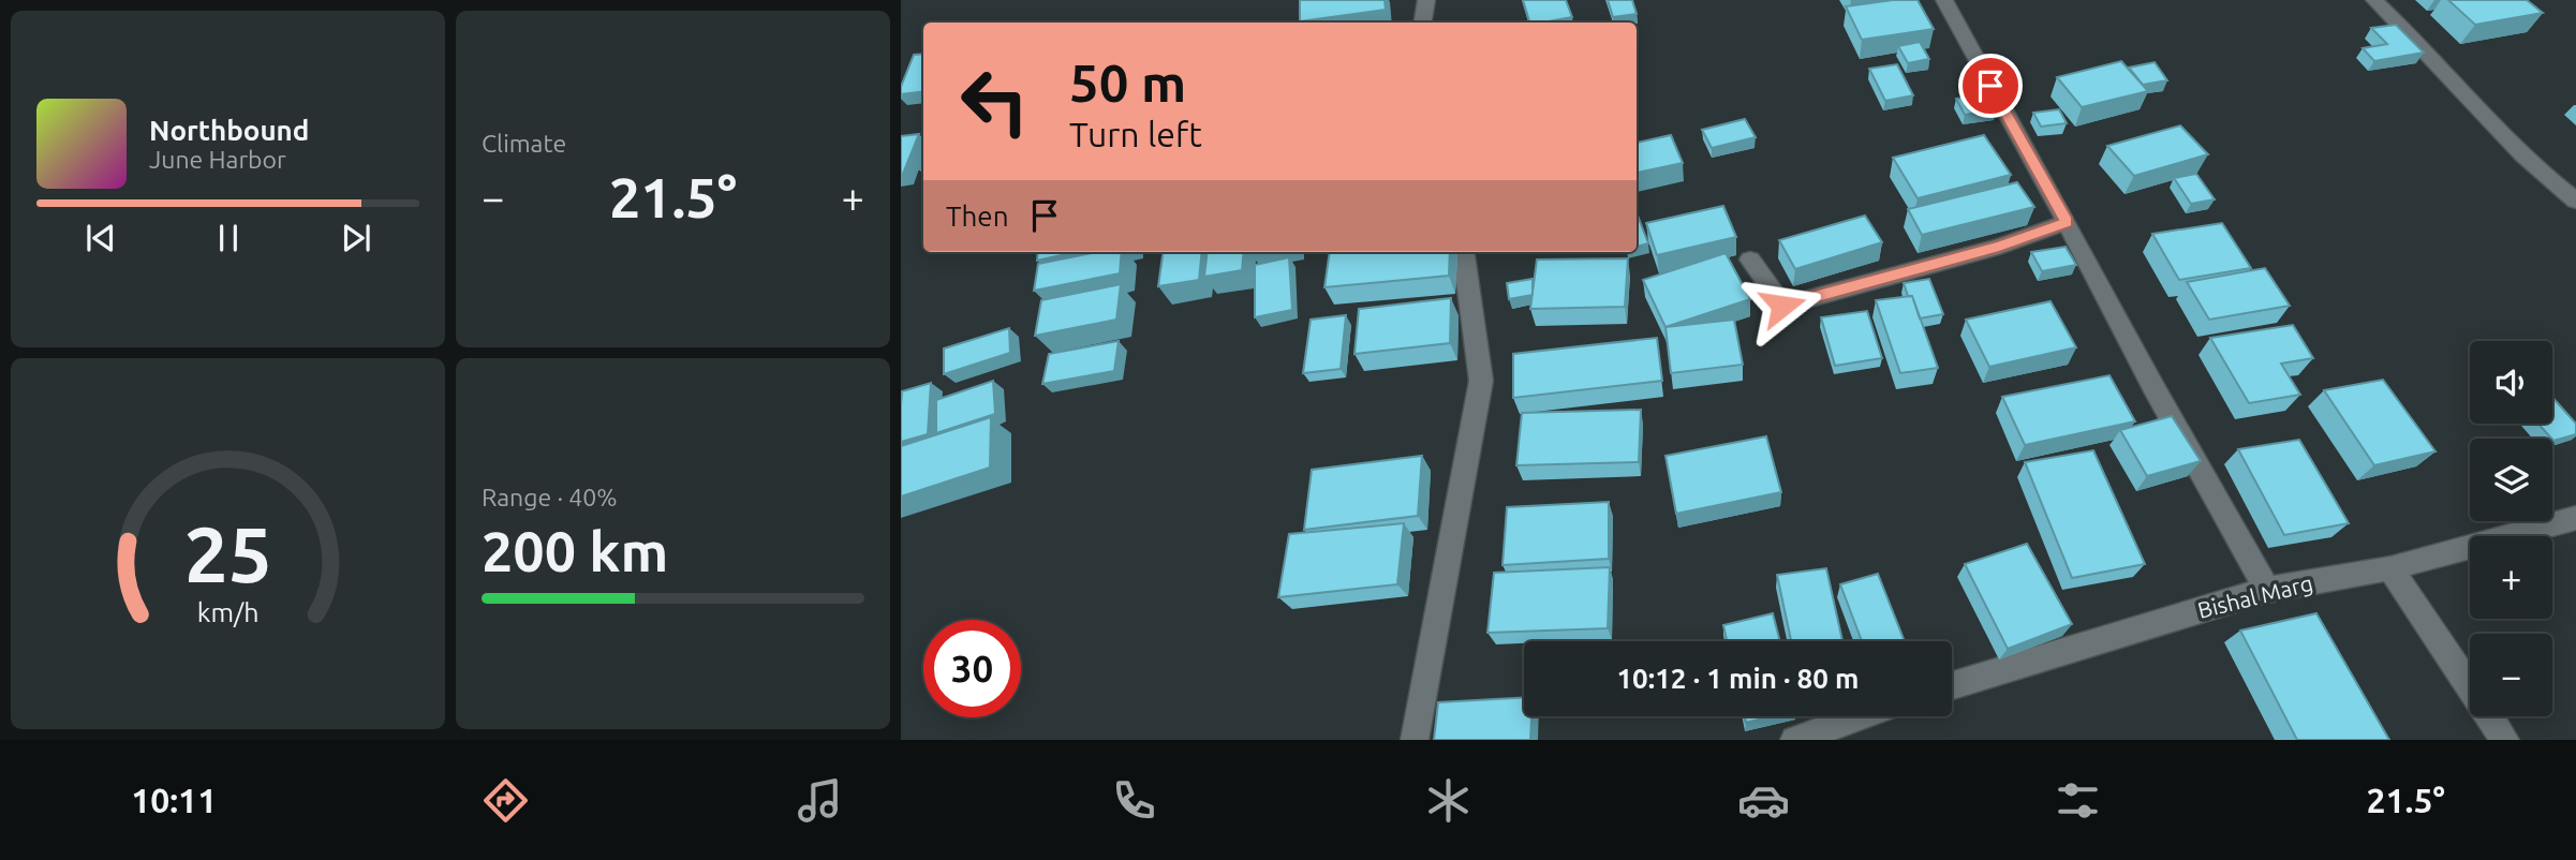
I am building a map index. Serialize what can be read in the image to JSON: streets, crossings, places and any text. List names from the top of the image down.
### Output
{
  "streets": {
    "street": ["Bishal Marg"]
  },
  "page": {
    "tile": [
      "Climate",
      ["Range · 40%", "200 km"]
    ],
    "turn": ["50 m", "Turn left"],
    "song": ["Northbound", "June Harbor"],
    "heat": ["−", "21.5°", "+"],
    "then": "Then",
    "map_buttons": ["+", "−"],
    "limit": "30",
    "trip": "10:12 · 1 min · 80 m",
    "tabs": ["10:11", "21.5°"],
    "gauge": ["25", "km/h"]
  }
}
